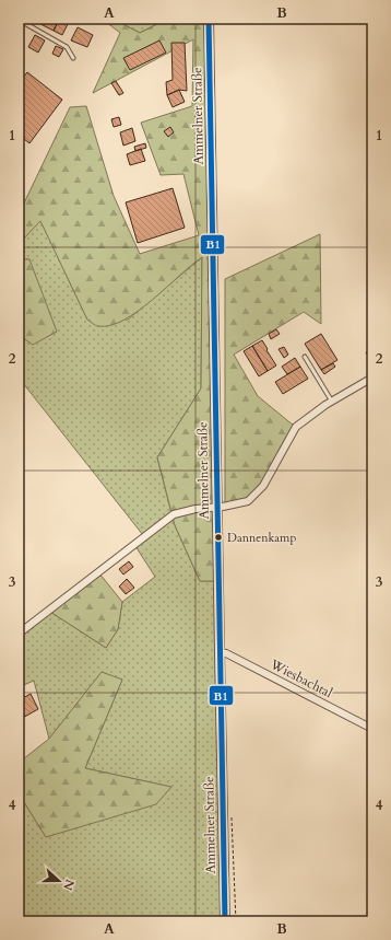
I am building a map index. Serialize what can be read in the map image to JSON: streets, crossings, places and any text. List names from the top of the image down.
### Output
{
  "streets": {
    "street": ["Ammelner Straße", "Wiesbachtal"]
  },
  "crossings": [
    ["Ammelner Straße", "Wiesbachtal"]
  ],
  "places": ["Dannenkamp"],
  "lines": ["transit line B1"],
  "north": "right",
  "grid": {
    "columns": ["A", "B"],
    "rows": [
      "1",
      "2",
      "3",
      "4"
    ]
  }
}
